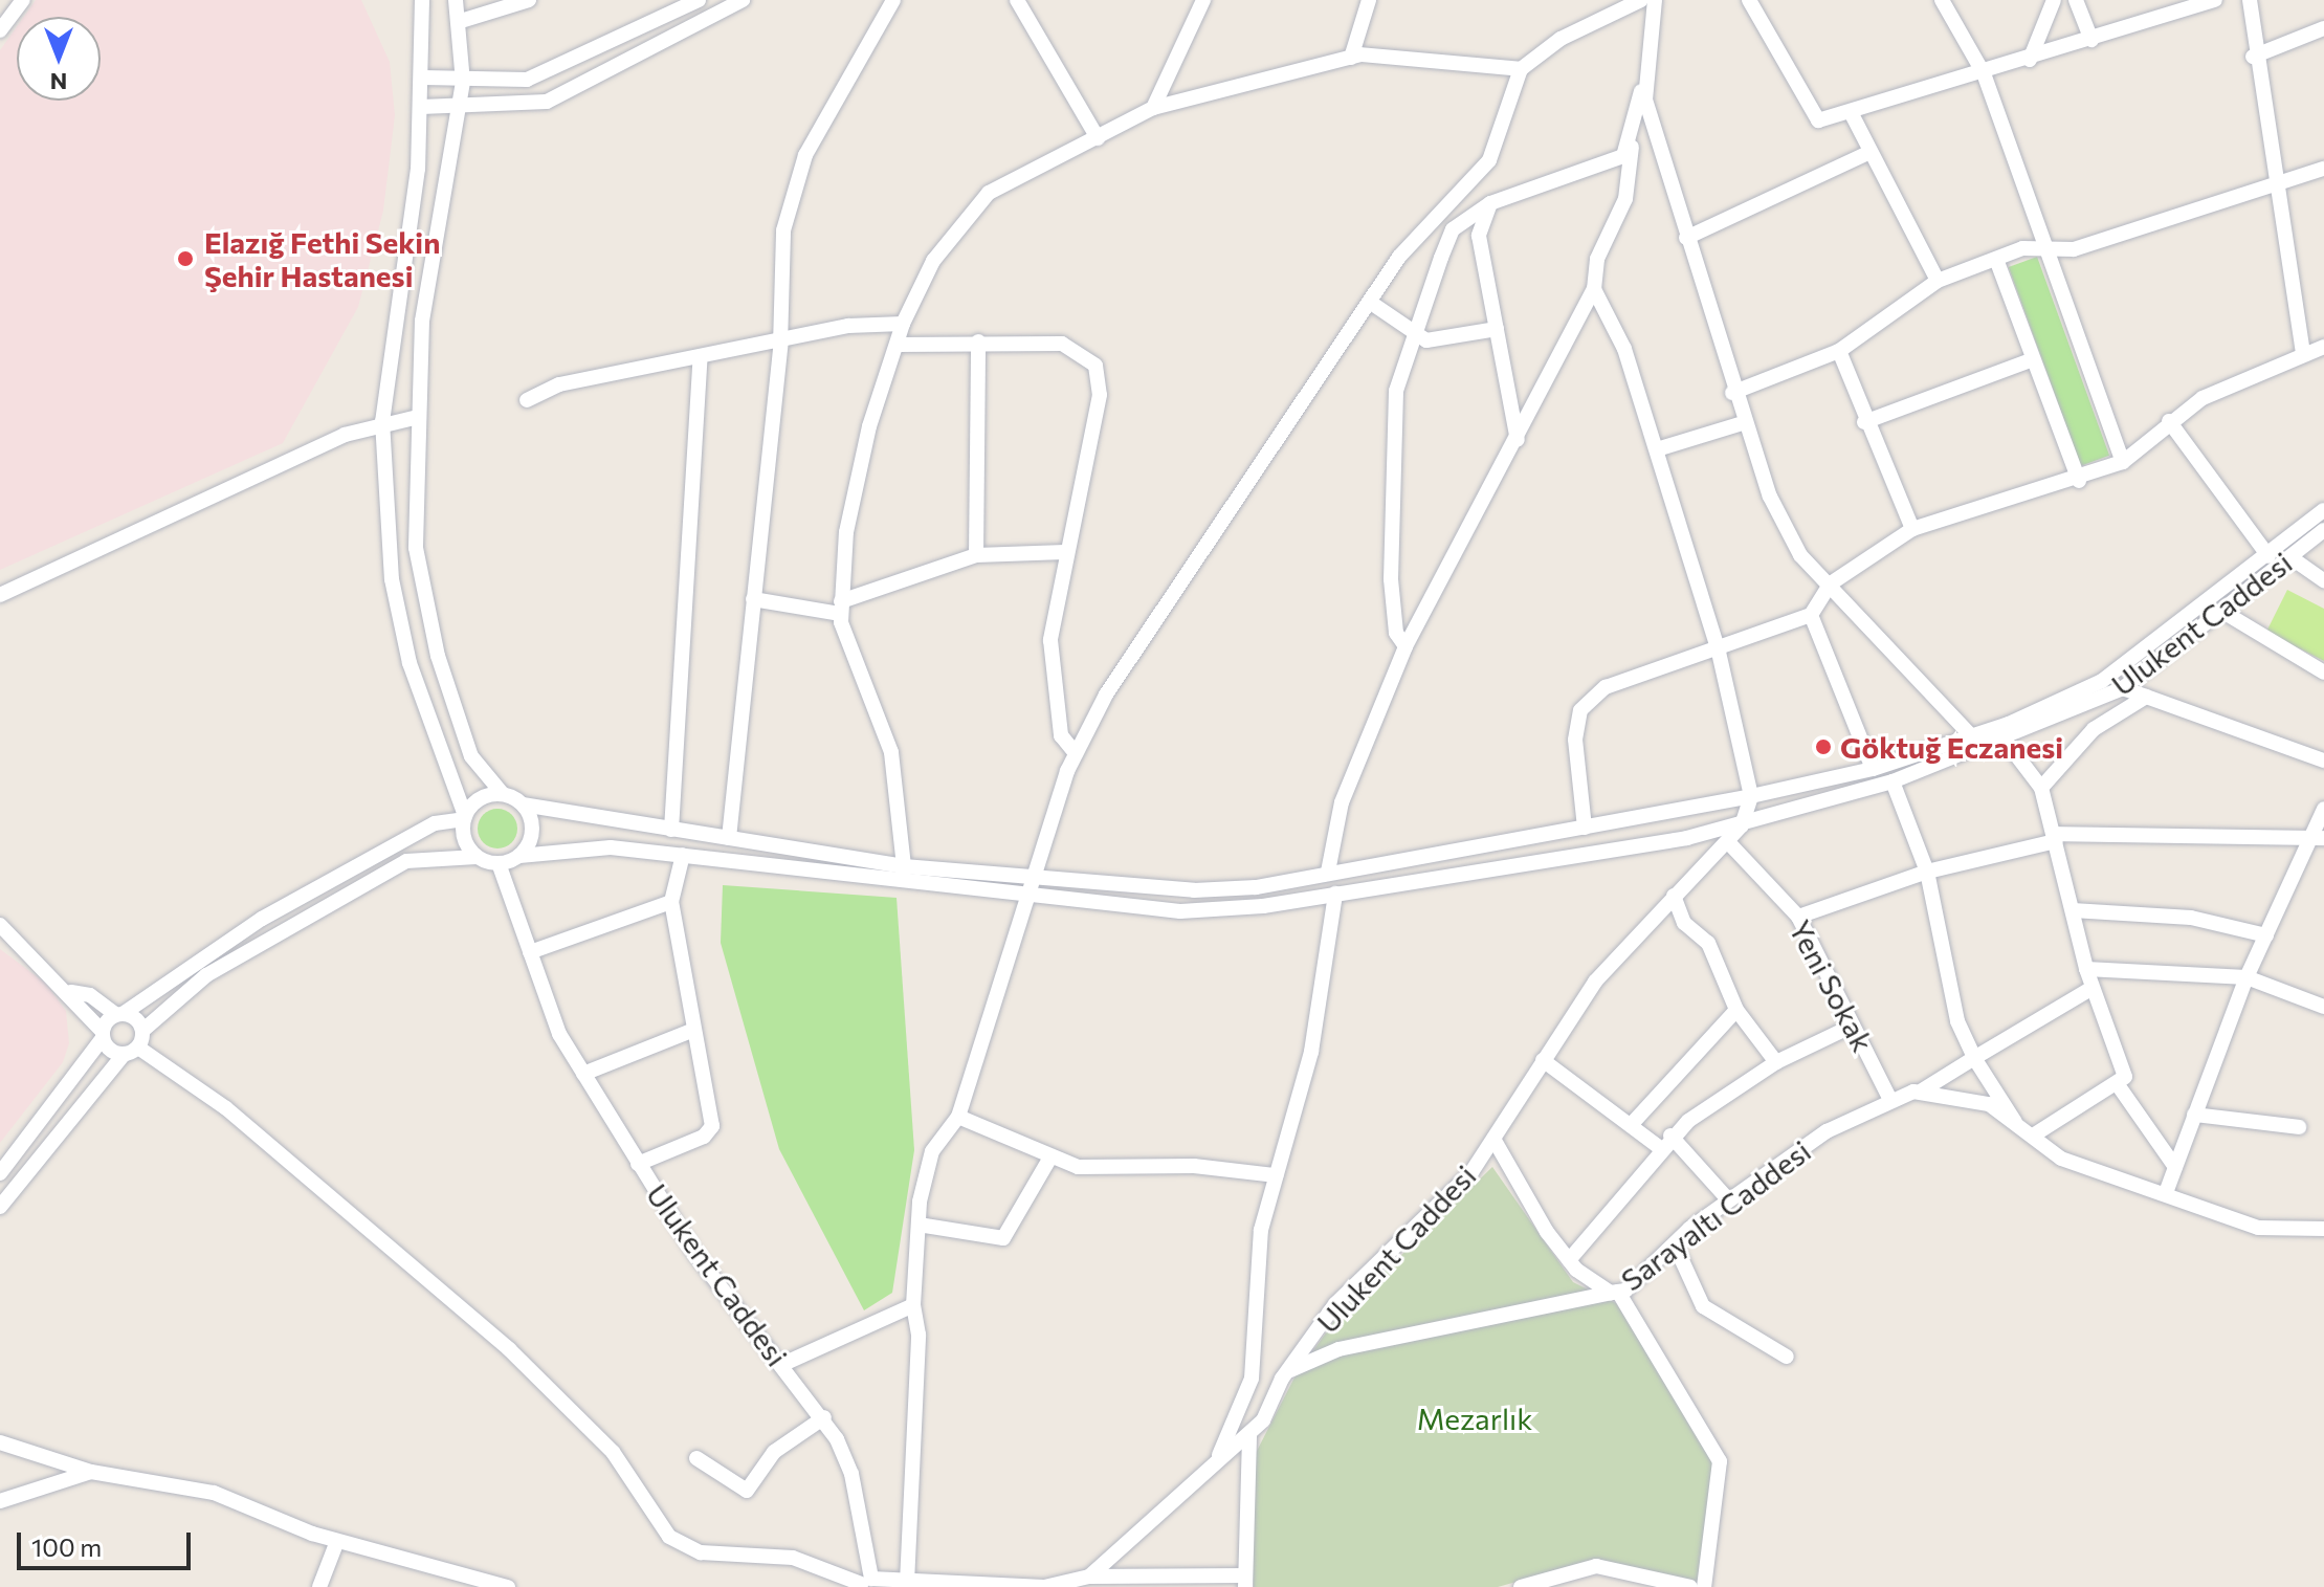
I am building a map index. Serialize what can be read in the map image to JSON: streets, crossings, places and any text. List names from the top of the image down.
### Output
{
  "streets": {
    "street": ["Ulukent Caddesi", "Yeni Sokak", "Sarayaltı Caddesi"]
  },
  "crossings": [
    ["Ulukent Caddesi", "Yeni Sokak"],
    ["Ulukent Caddesi", "Sarayaltı Caddesi"],
    ["Yeni Sokak", "Sarayaltı Caddesi"]
  ],
  "parks": ["Mezarlık"],
  "places": ["Elazığ Fethi Sekin Şehir Hastanesi", "Göktuğ Eczanesi"],
  "scale_bar": "100 m",
  "north": "bottom"
}
